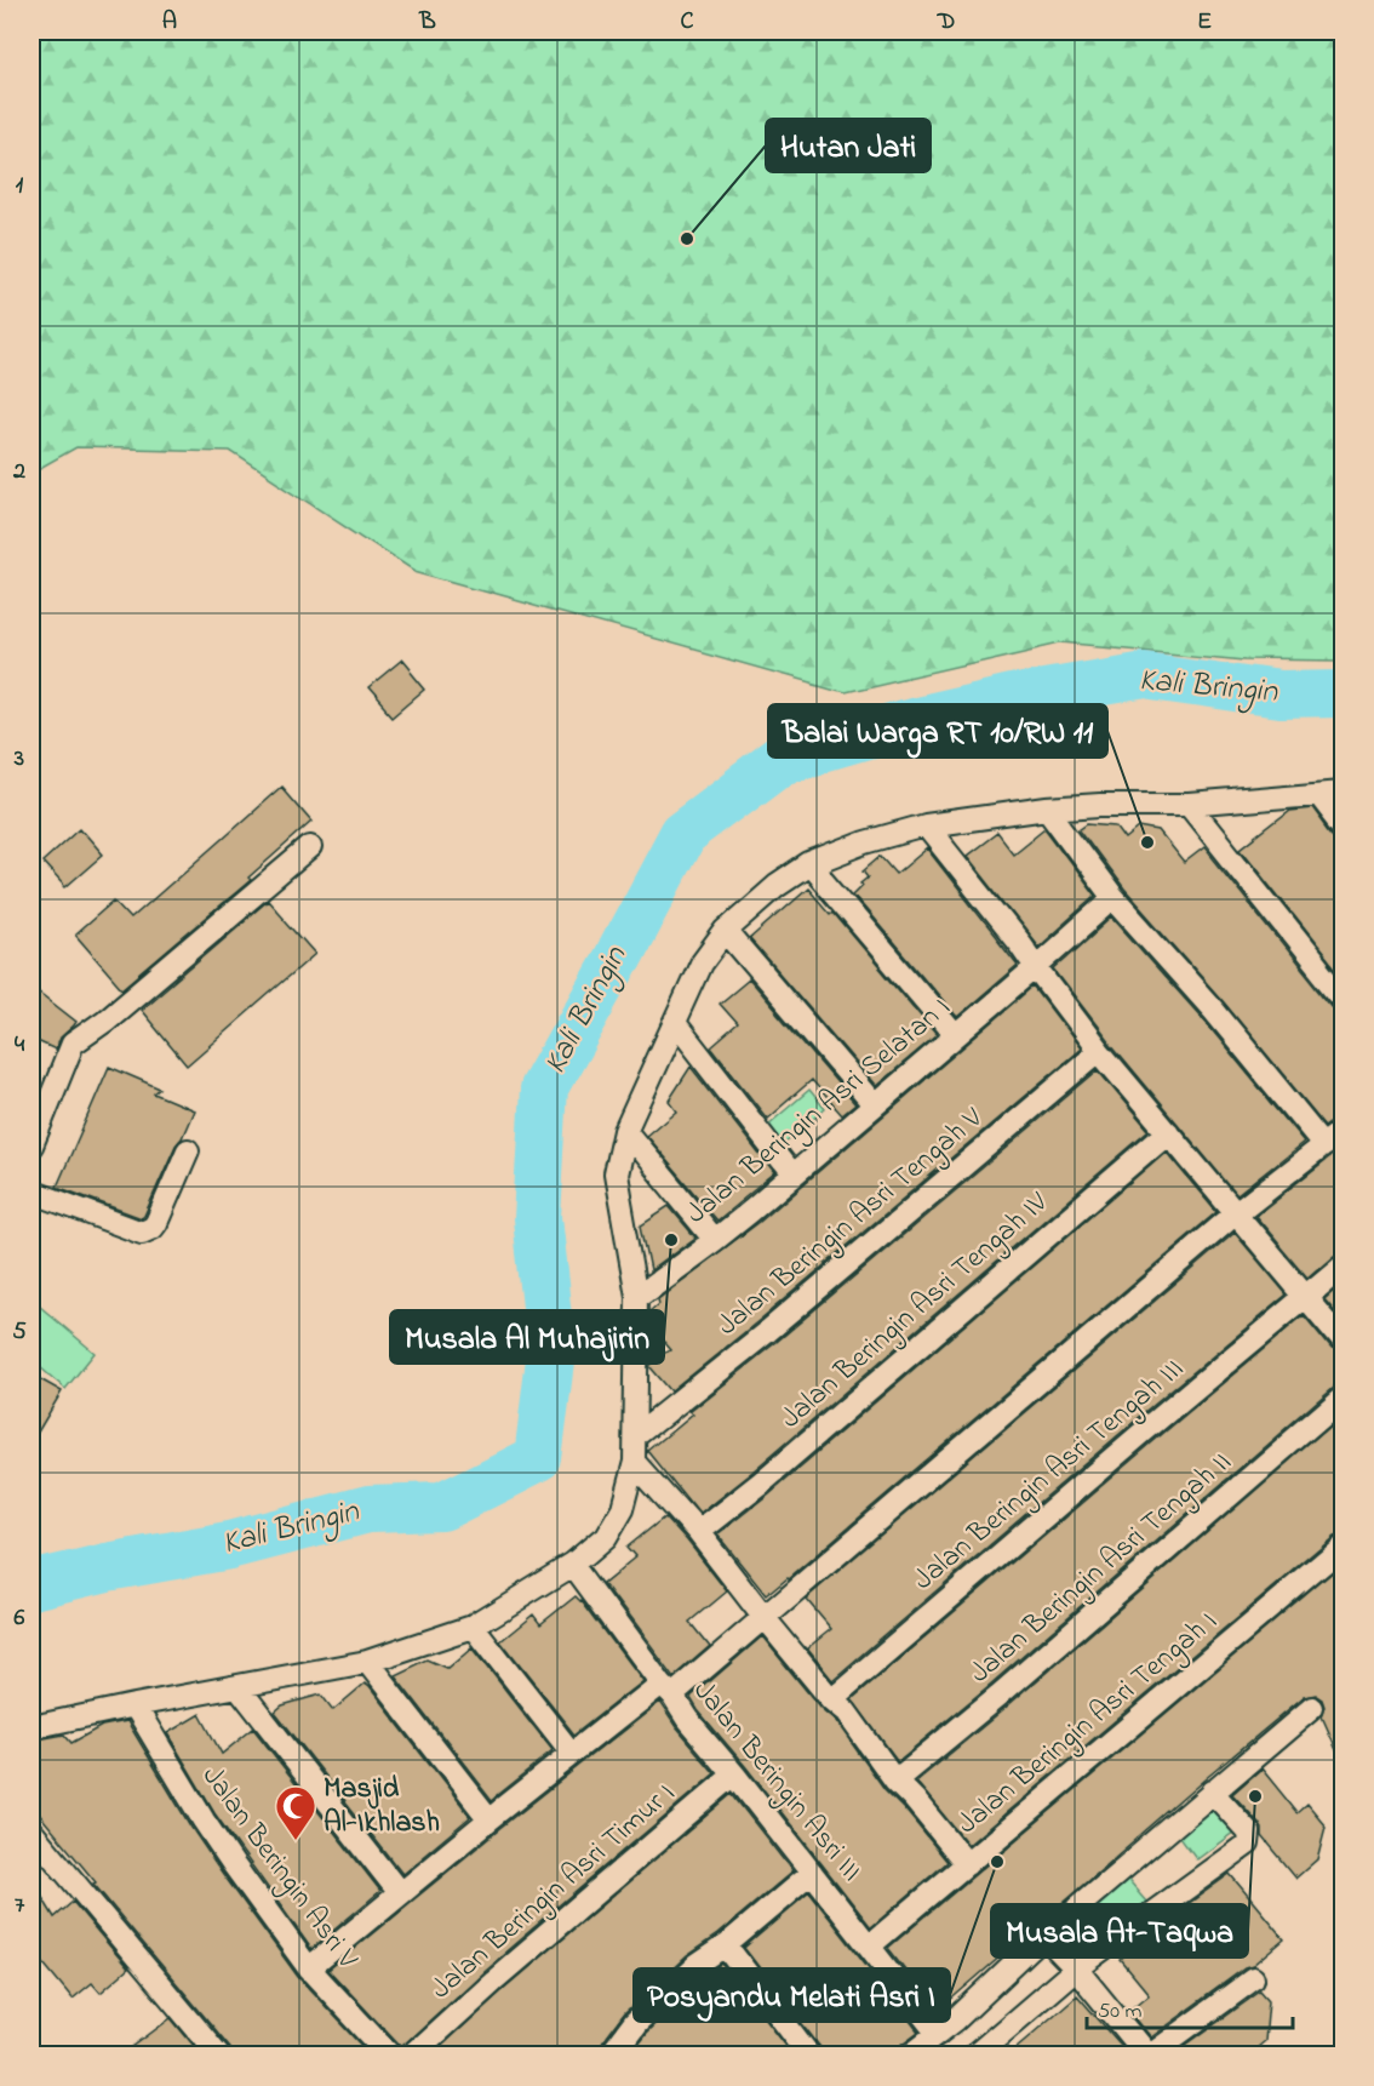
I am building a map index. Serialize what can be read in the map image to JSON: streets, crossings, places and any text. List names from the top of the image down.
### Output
{
  "streets": {
    "street": [
      "Jalan Beringin Asri Selatan I",
      "Jalan Beringin Asri Tengah V",
      "Jalan Beringin Asri Tengah IV",
      "Jalan Beringin Asri Tengah III",
      "Jalan Beringin Asri Tengah II",
      "Jalan Beringin Asri Tengah I",
      "Jalan Beringin Asri III",
      "Jalan Beringin Asri V",
      "Jalan Beringin Asri Timur I"
    ]
  },
  "crossings": [
    ["Jalan Beringin Asri Tengah I", "Jalan Beringin Asri III"],
    ["Jalan Beringin Asri III", "Jalan Beringin Asri Timur I"]
  ],
  "water": ["Kali Bringin"],
  "places": {
    "other": [
      "Hutan Jati",
      "Balai Warga RT 10/RW 11",
      "Musala Al Muhajirin",
      "Musala At-Taqwa",
      "Posyandu Melati Asri I"
    ],
    "mosque": ["Masjid Al-Ikhlash"]
  },
  "scale_bar": "50 m",
  "grid": {
    "columns": [
      "A",
      "B",
      "C",
      "D",
      "E"
    ],
    "rows": [
      "1",
      "2",
      "3",
      "4",
      "5",
      "6",
      "7"
    ]
  }
}
